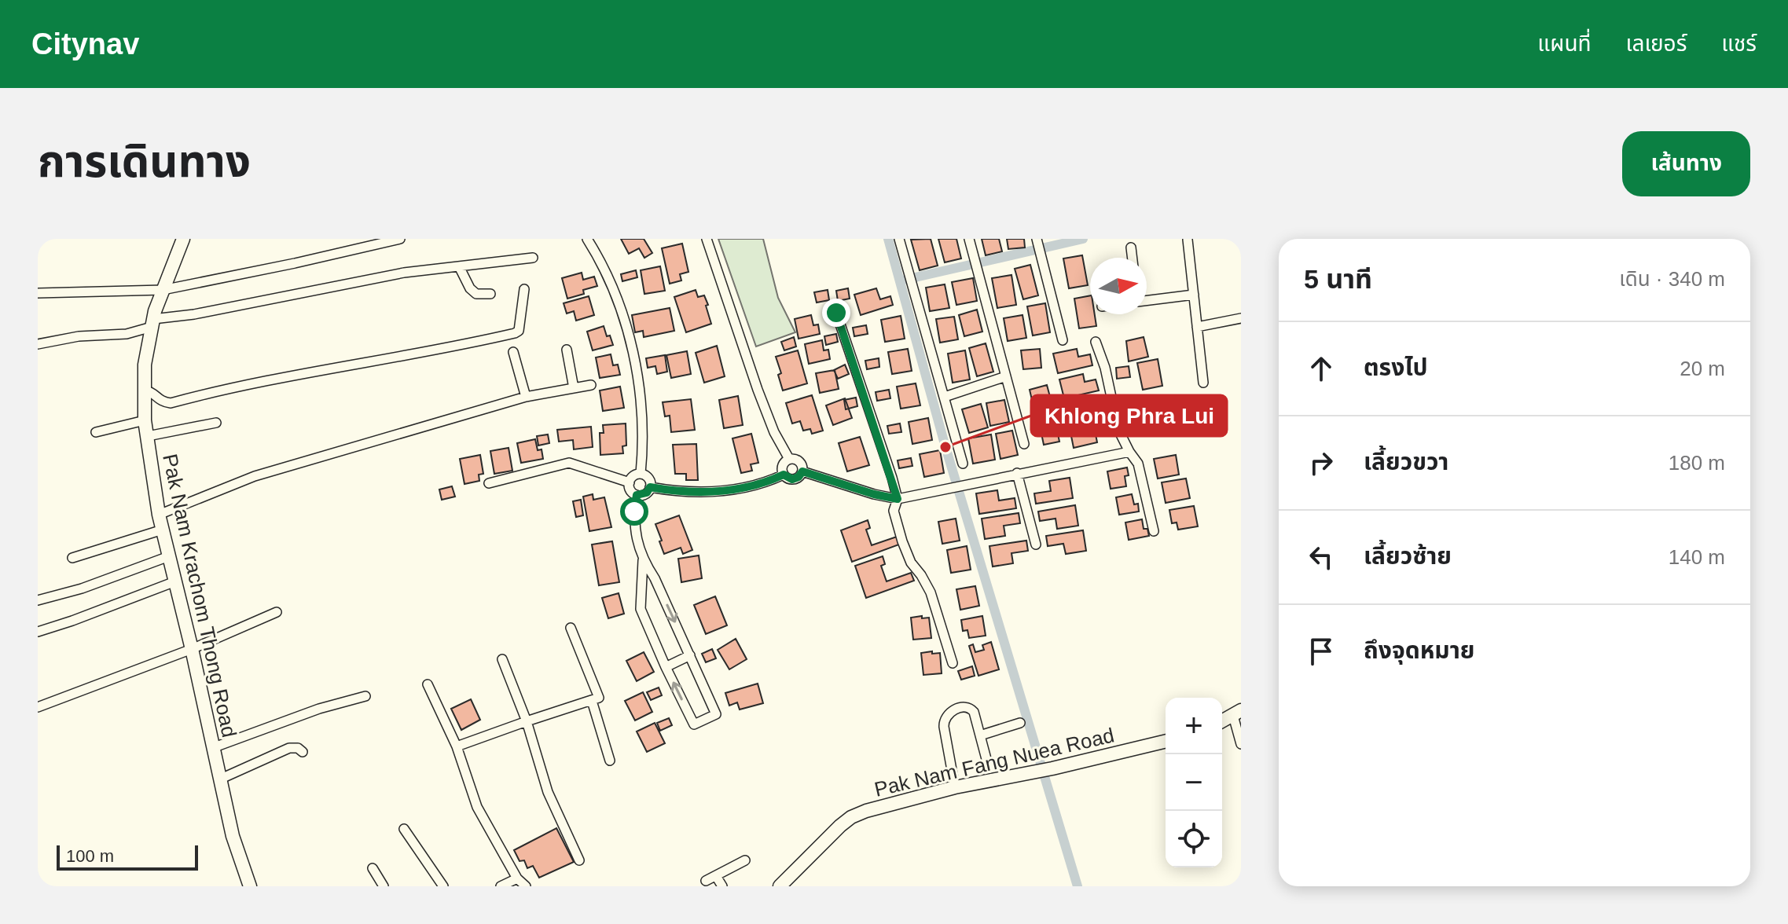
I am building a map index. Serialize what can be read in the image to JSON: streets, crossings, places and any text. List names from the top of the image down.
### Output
{
  "streets": {
    "street": ["Pak Nam Krachom Thong Road", "Pak Nam Fang Nuea Road"]
  },
  "places": ["Khlong Phra Lui"],
  "scale_bar": "100 m",
  "north": "right",
  "page": {
    "header": "Citynav",
    "nav": ["แผนที่", "เลเยอร์", "แชร์"],
    "title": "การเดินทาง",
    "buttons": "เส้นทาง",
    "heading": ["5 นาที", "เดิน · 340 m"],
    "list": [
      ["ตรงไป", "20 m"],
      ["เลี้ยวขวา", "180 m"],
      ["เลี้ยวซ้าย", "140 m"],
      "ถึงจุดหมาย"
    ],
    "map_buttons": ["+", "−"],
    "scale": "100 m"
  }
}
